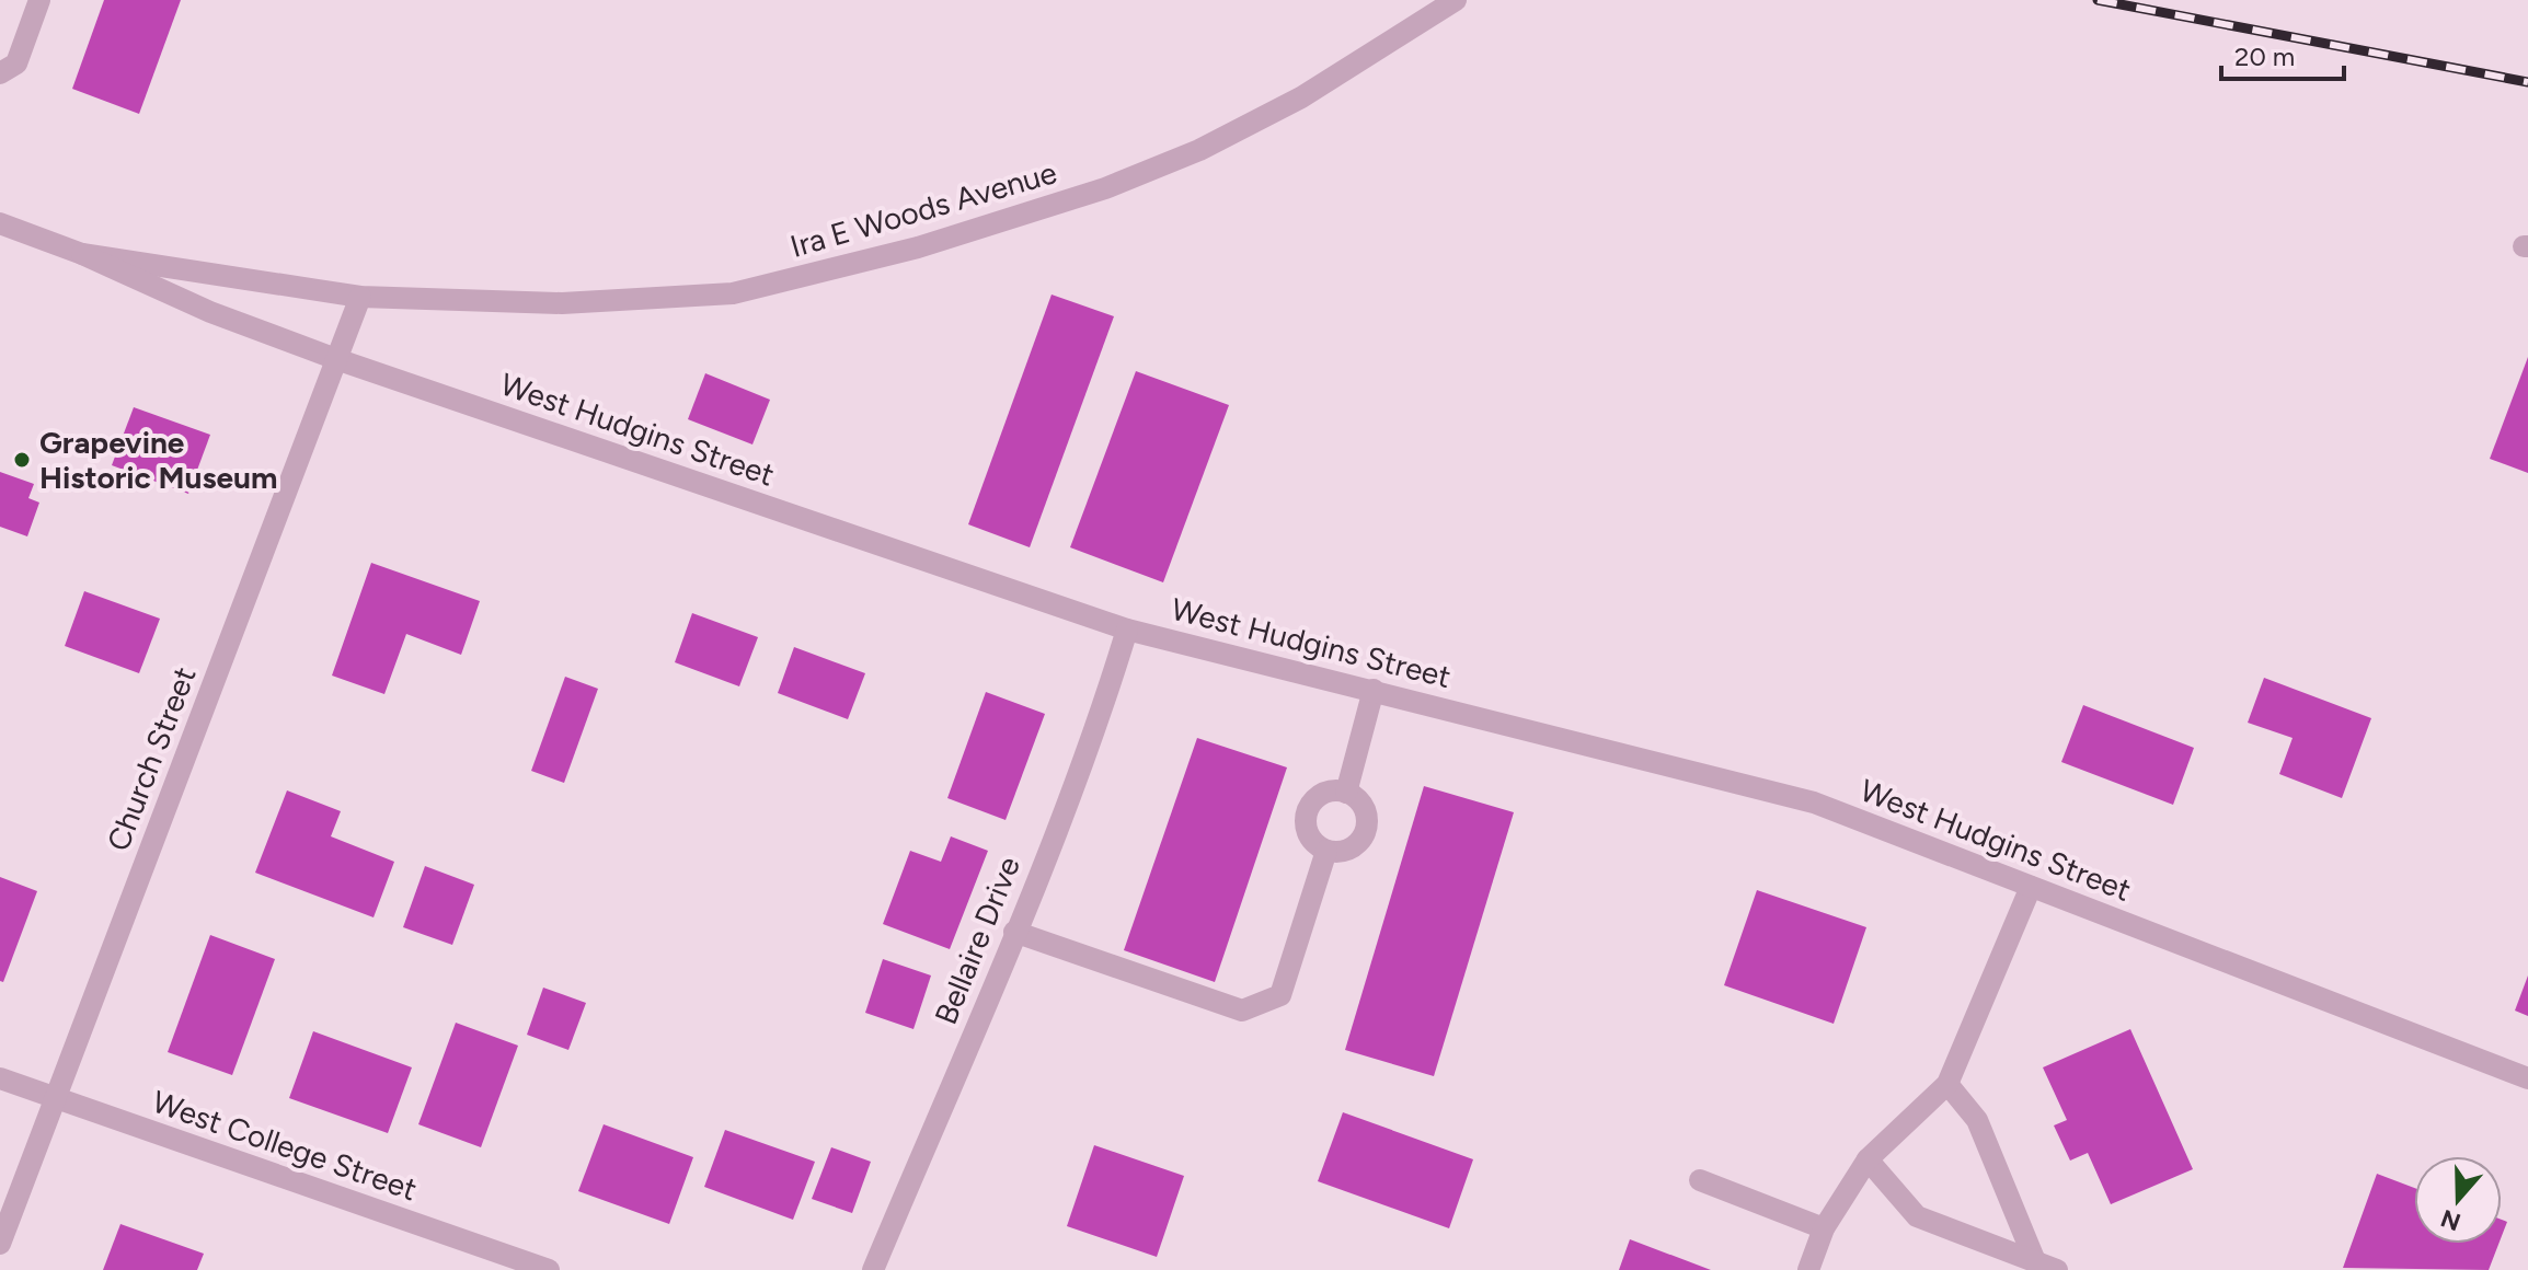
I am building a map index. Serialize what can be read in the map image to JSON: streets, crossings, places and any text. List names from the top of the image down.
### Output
{
  "streets": {
    "street": [
      "Ira E Woods Avenue",
      "West Hudgins Street",
      "Church Street",
      "Bellaire Drive",
      "West College Street"
    ]
  },
  "crossings": [
    ["Ira E Woods Avenue", "West Hudgins Street"],
    ["Ira E Woods Avenue", "Church Street"],
    ["West Hudgins Street", "Church Street"],
    ["West Hudgins Street", "Bellaire Drive"],
    ["Church Street", "West College Street"]
  ],
  "places": ["Grapevine Historic Museum"],
  "scale_bar": "20 m",
  "north": "bottom"
}
